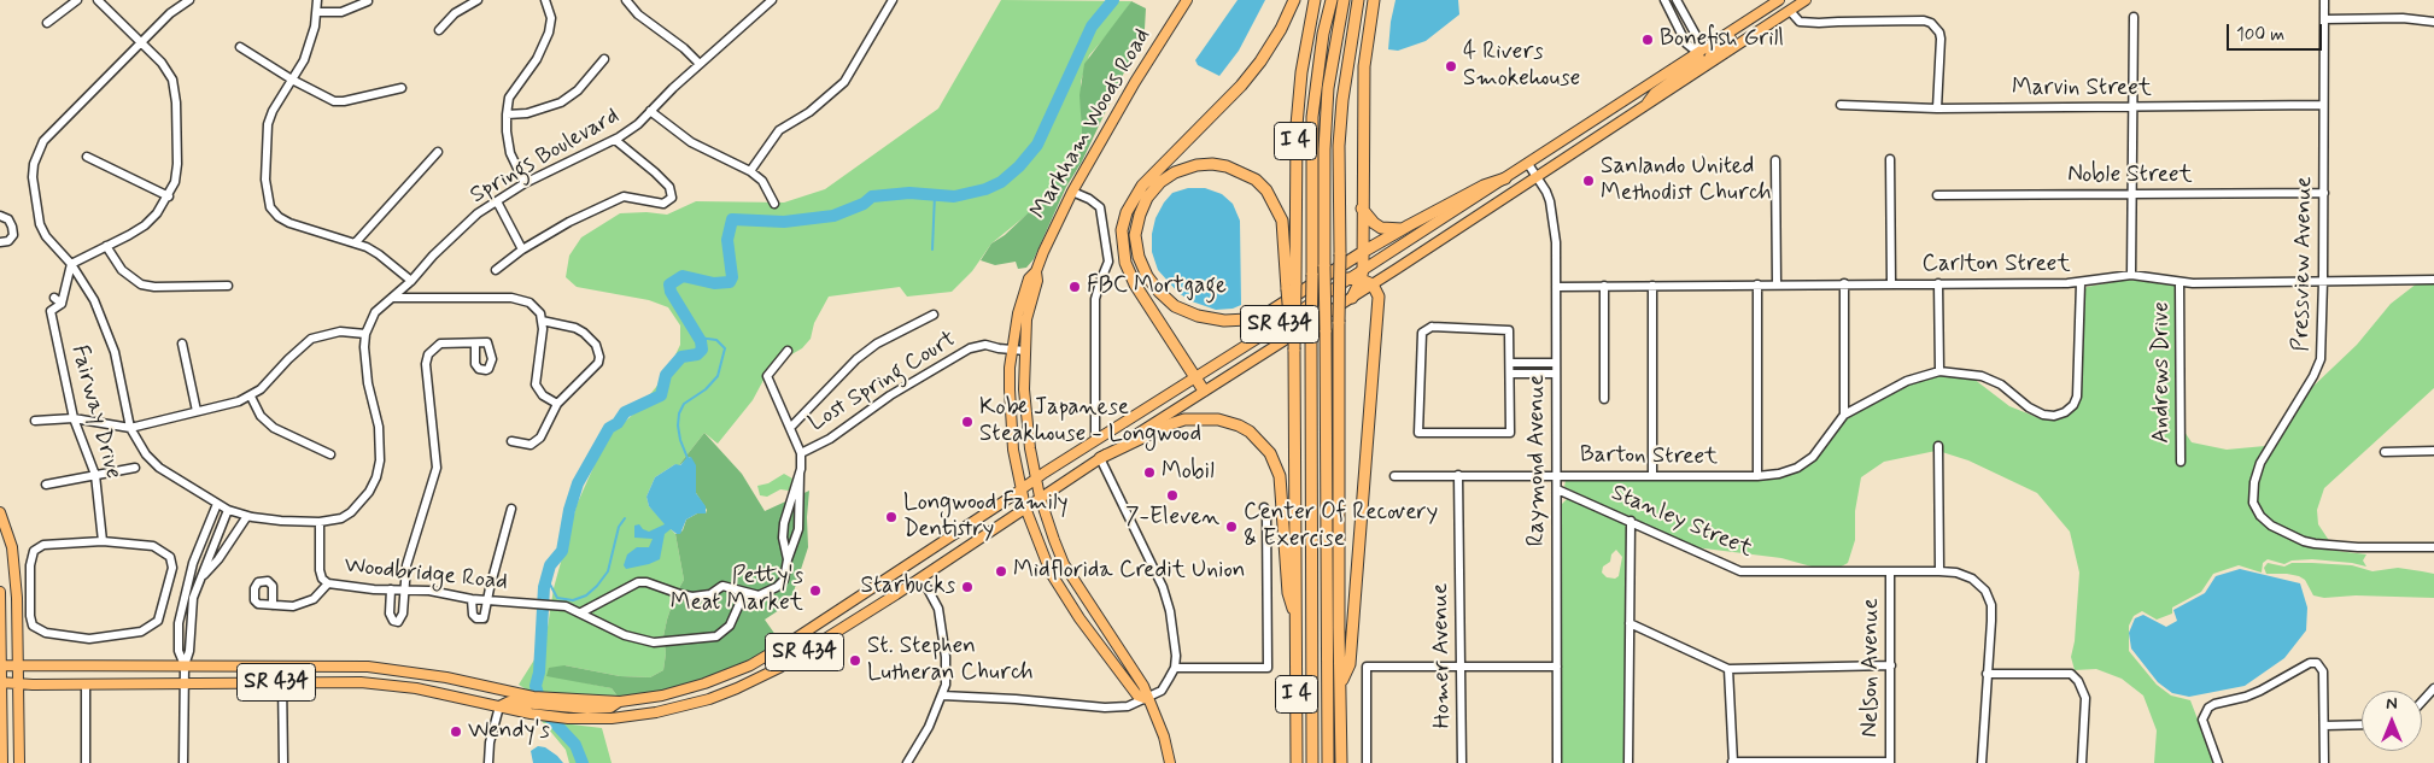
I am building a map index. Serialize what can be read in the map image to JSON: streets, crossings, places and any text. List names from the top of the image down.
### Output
{
  "streets": {
    "highway": ["I 4"],
    "main road": ["Markham Woods Road", "SR 434"],
    "street": [
      "Marvin Street",
      "Springs Boulevard",
      "Noble Street",
      "Pressview Avenue",
      "Carlton Street",
      "Andrews Drive",
      "Lost Spring Court",
      "Fairway Drive",
      "Barton Street",
      "Raymond Avenue",
      "Stanley Street",
      "Woodbridge Road",
      "Homer Avenue",
      "Nelson Avenue"
    ]
  },
  "crossings": [
    ["Marvin Street", "Pressview Avenue"],
    ["Markham Woods Road", "SR 434"],
    ["Markham Woods Road", "Lost Spring Court"],
    ["Noble Street", "Pressview Avenue"],
    ["Pressview Avenue", "Carlton Street"],
    ["Carlton Street", "Andrews Drive"],
    ["Carlton Street", "Raymond Avenue"],
    ["SR 434", "Raymond Avenue"],
    ["Barton Street", "Raymond Avenue"],
    ["Barton Street", "Homer Avenue"],
    ["Raymond Avenue", "Stanley Street"],
    ["Stanley Street", "Nelson Avenue"]
  ],
  "places": [
    "Bonefish Grill",
    "4 Rivers Smokehouse",
    "Sanlando United Methodist Church",
    "FBC Mortgage",
    "Kobe Japanese Steakhouse - Longwood",
    "Mobil",
    "7-Eleven",
    "Longwood Family Dentistry",
    "Center Of Recovery & Exercise",
    "Midflorida Credit Union",
    "Starbucks",
    "Petty's Meat Market",
    "St. Stephen Lutheran Church",
    "Wendy's"
  ],
  "scale_bar": "100 m",
  "north": "top"
}
